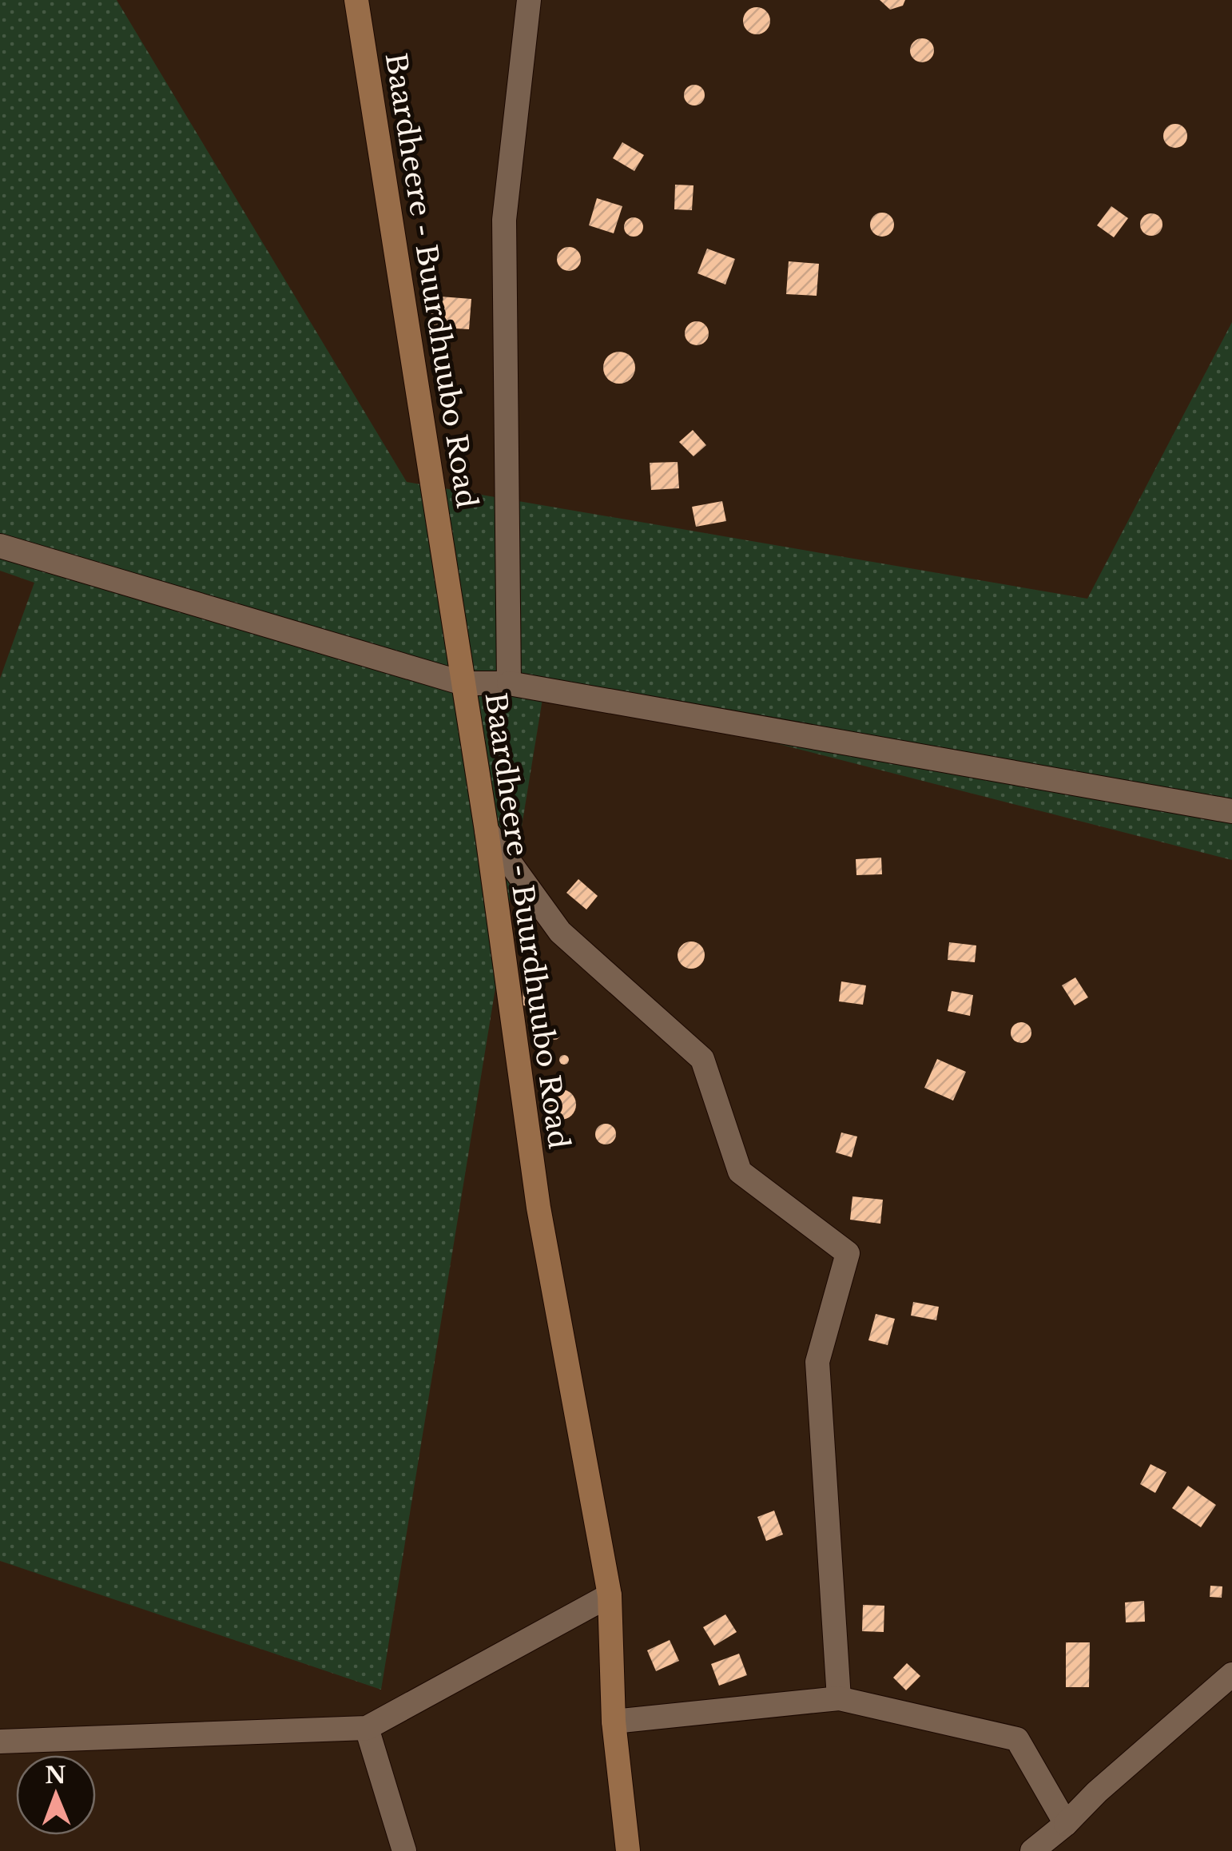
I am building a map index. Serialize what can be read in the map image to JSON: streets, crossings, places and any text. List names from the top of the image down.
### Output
{
  "streets": {
    "main road": ["Baardheere - Buurdhuubo Road"]
  },
  "north": "top"
}
